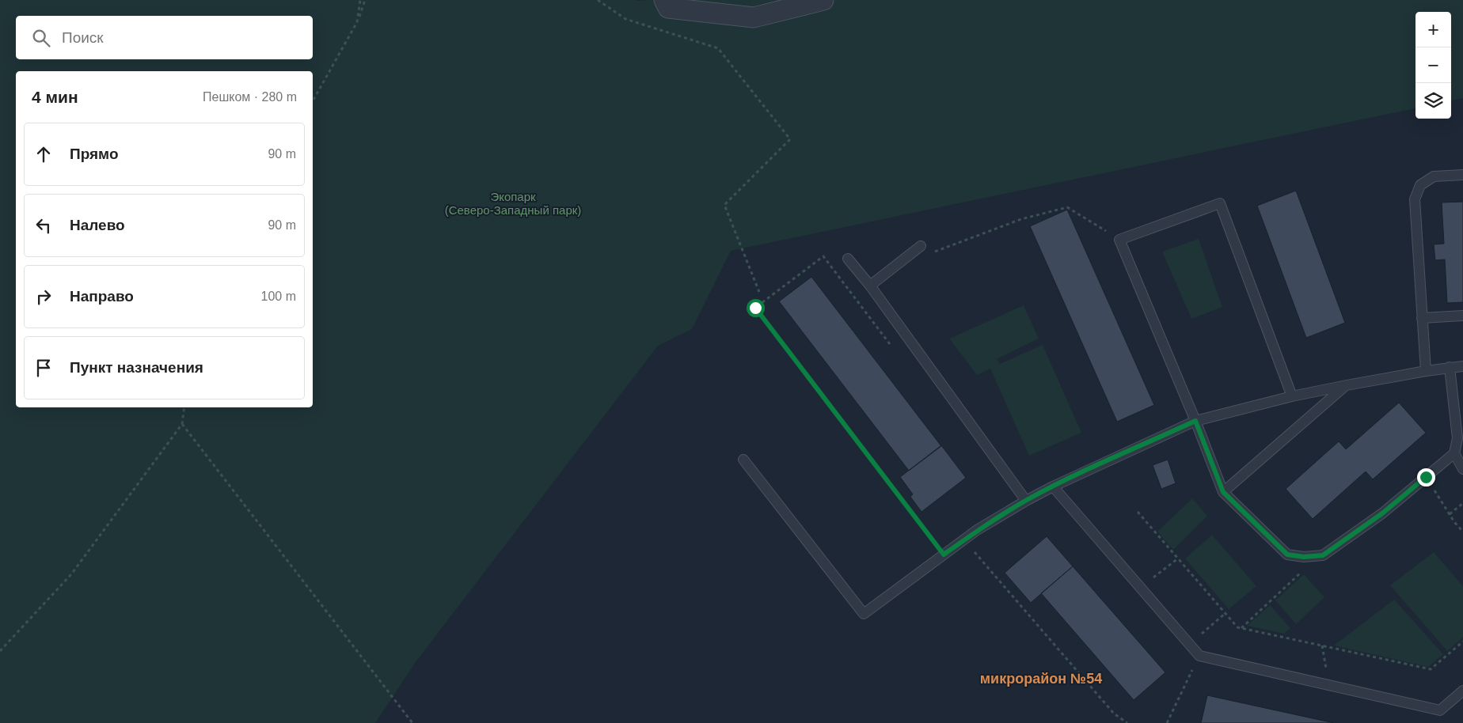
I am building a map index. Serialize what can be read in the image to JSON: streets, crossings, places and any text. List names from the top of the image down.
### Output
{
  "districts": ["микрорайон №54"],
  "parks": ["Экопарк (Северо-Западный парк)"],
  "page": {
    "map_buttons": ["+", "−"],
    "search": "Поиск",
    "heading": ["4 мин", "Пешком · 280 m"],
    "list": [
      ["Прямо", "90 m"],
      ["Налево", "90 m"],
      ["Направо", "100 m"],
      "Пункт назначения"
    ]
  }
}
